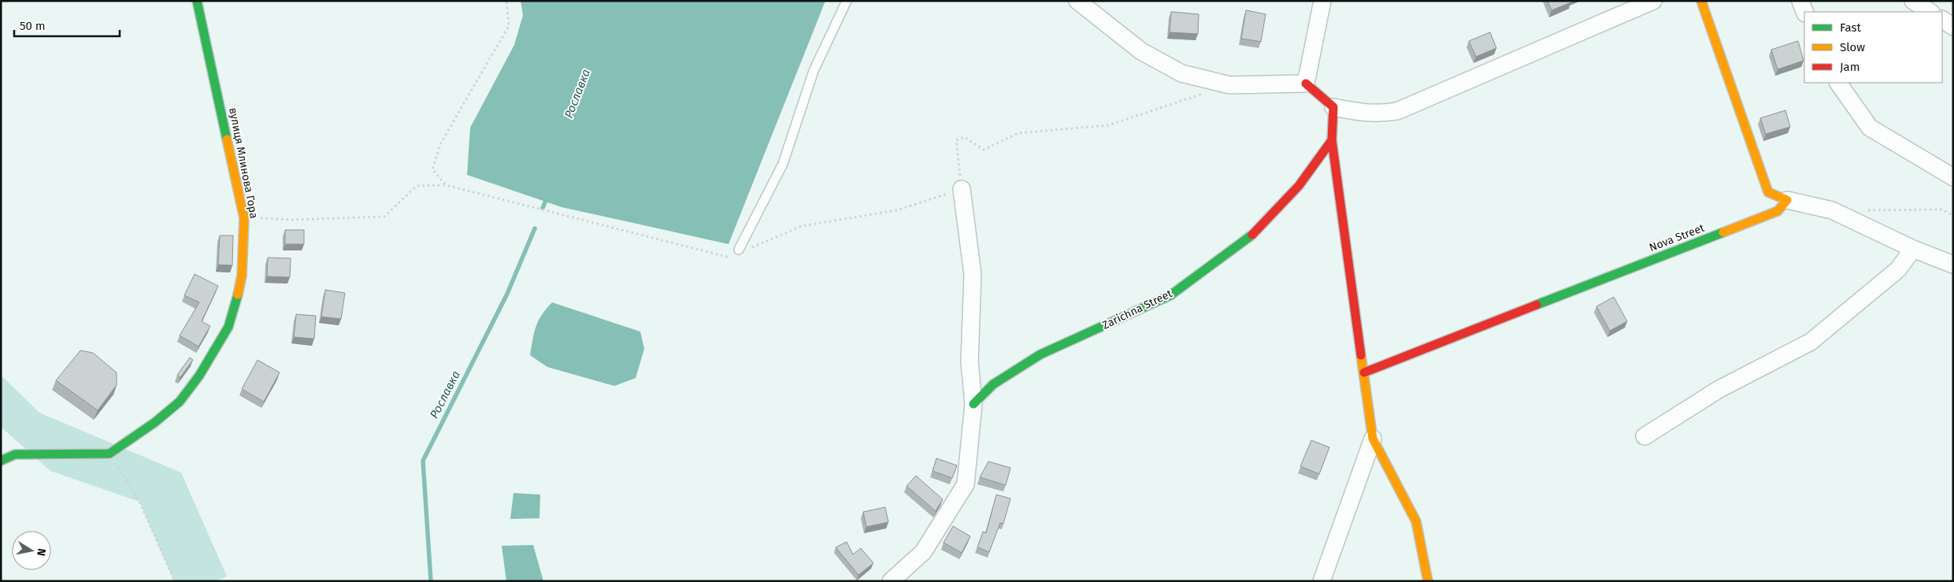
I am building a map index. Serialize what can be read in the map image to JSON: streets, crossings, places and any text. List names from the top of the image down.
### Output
{
  "streets": {
    "street": ["вулиця Млинова Гора", "Nova Street", "Zarichna Street"]
  },
  "water": ["Рославка"],
  "legend": ["Fast", "Slow", "Jam"],
  "scale_bar": "50 m",
  "north": "right"
}
